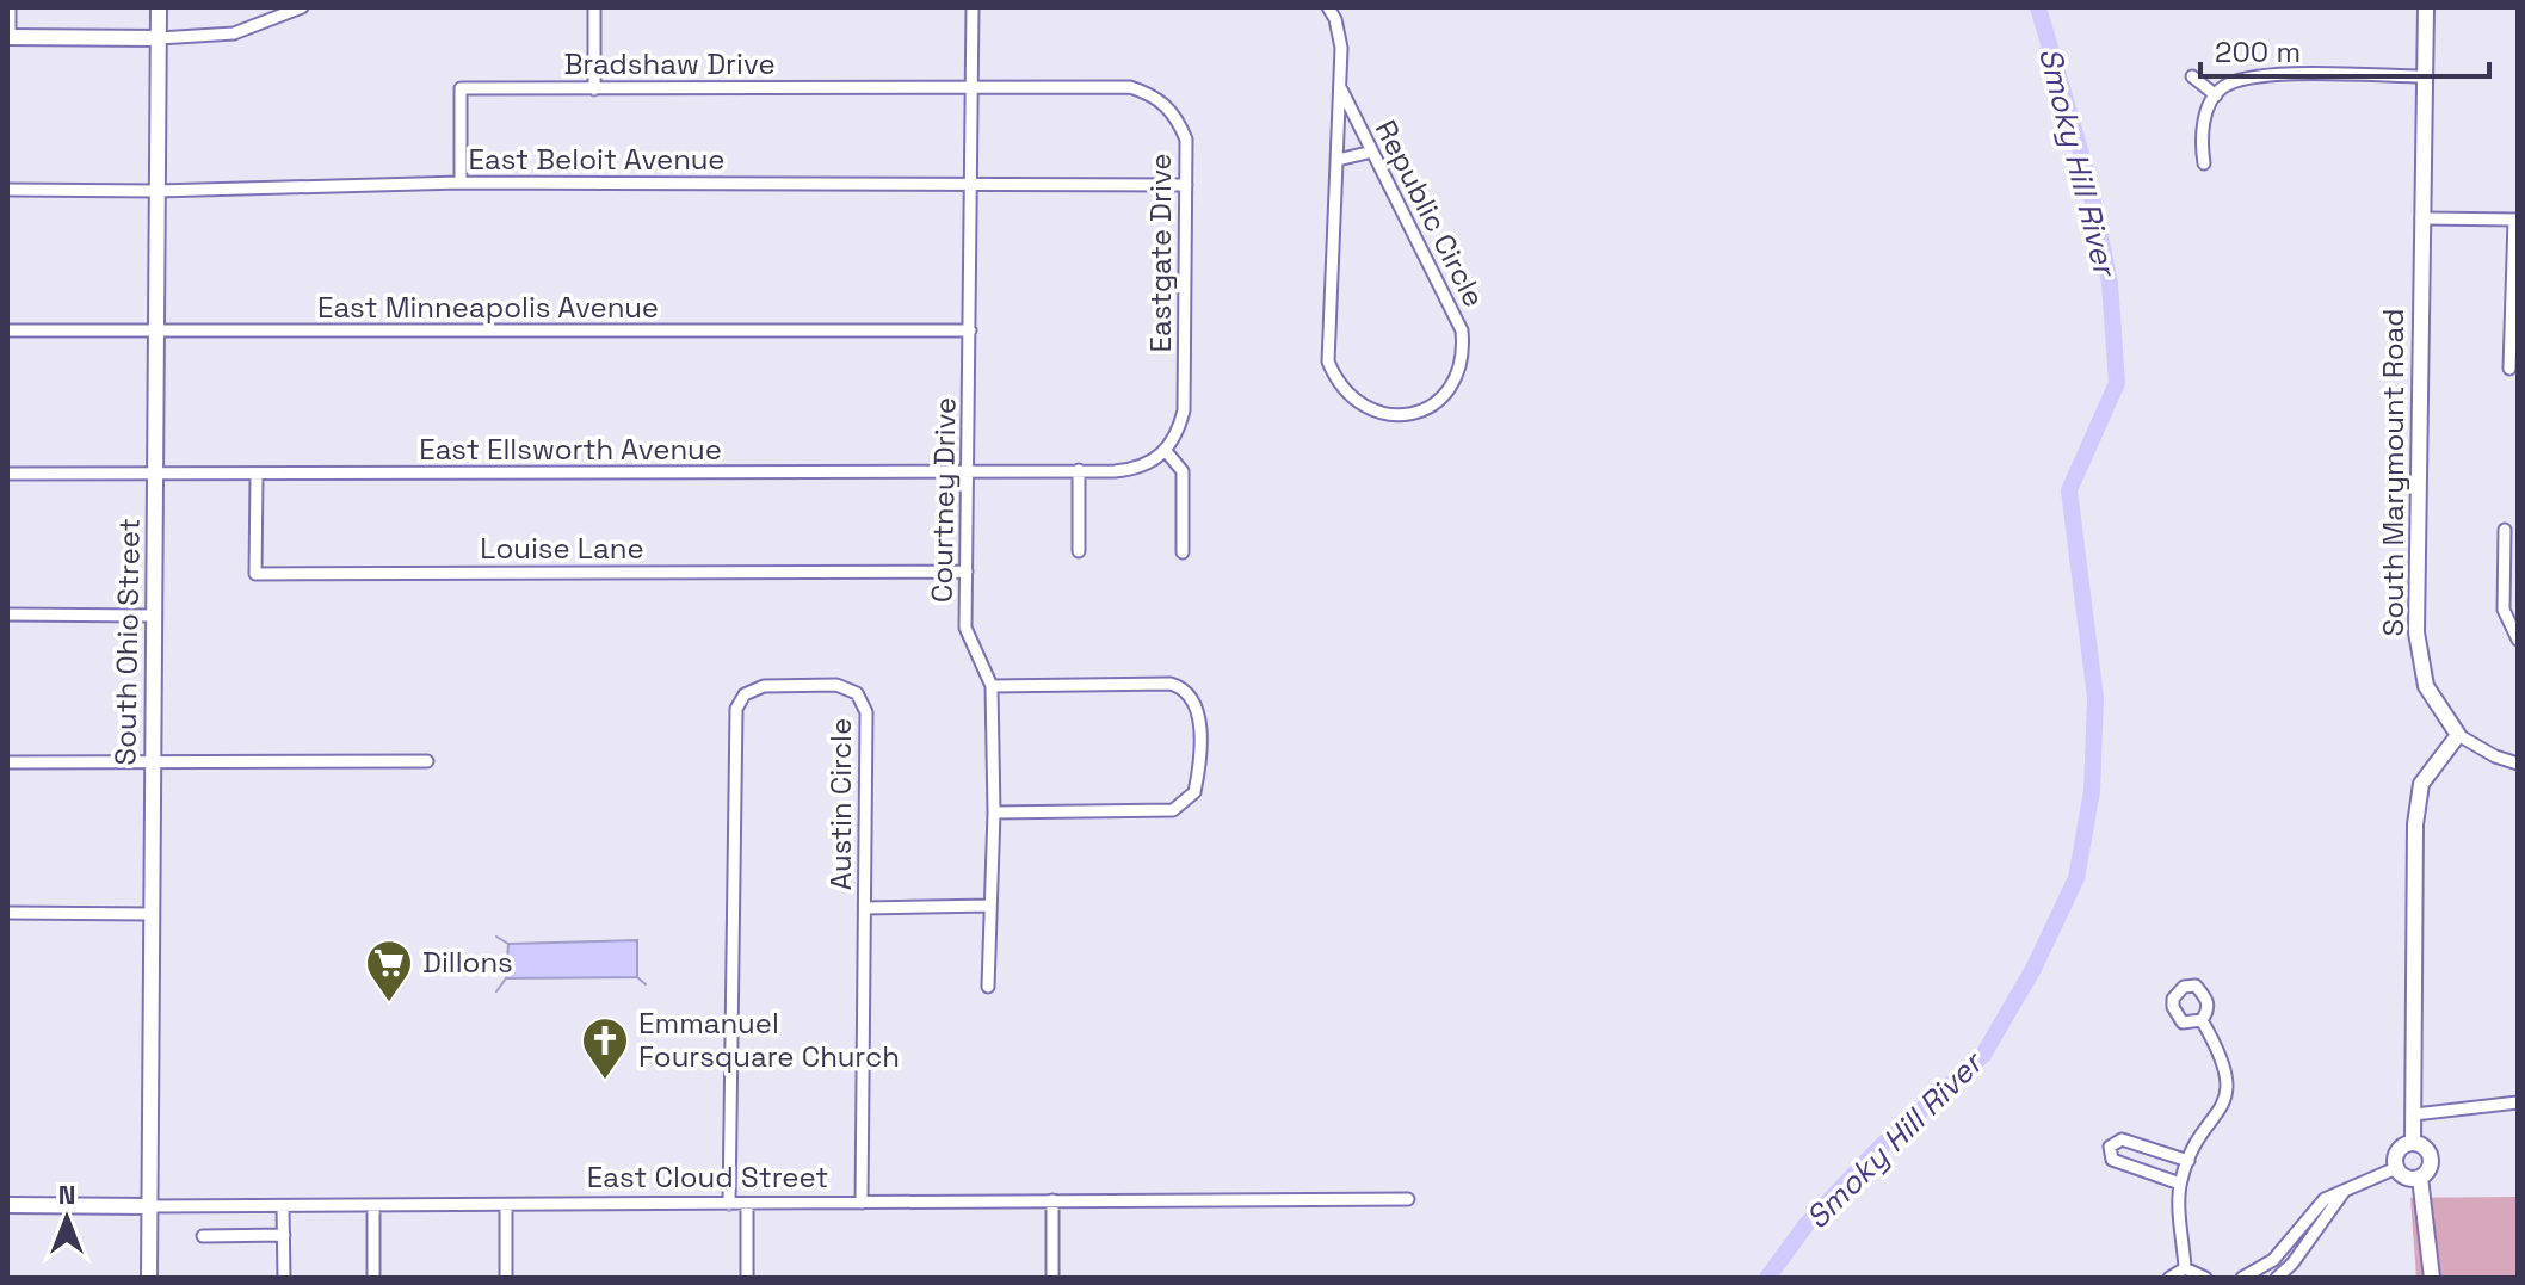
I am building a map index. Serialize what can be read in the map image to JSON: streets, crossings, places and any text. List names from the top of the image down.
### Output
{
  "streets": {
    "street": [
      "Bradshaw Drive",
      "East Beloit Avenue",
      "Republic Circle",
      "Eastgate Drive",
      "East Minneapolis Avenue",
      "East Ellsworth Avenue",
      "South Marymount Road",
      "Courtney Drive",
      "Louise Lane",
      "South Ohio Street",
      "Austin Circle",
      "East Cloud Street"
    ]
  },
  "crossings": [
    ["Bradshaw Drive", "East Beloit Avenue"],
    ["Bradshaw Drive", "Eastgate Drive"],
    ["Bradshaw Drive", "Courtney Drive"],
    ["East Beloit Avenue", "Eastgate Drive"],
    ["East Beloit Avenue", "Courtney Drive"],
    ["East Beloit Avenue", "South Ohio Street"],
    ["Eastgate Drive", "East Ellsworth Avenue"],
    ["Eastgate Drive", "Courtney Drive"],
    ["East Minneapolis Avenue", "Courtney Drive"],
    ["East Minneapolis Avenue", "South Ohio Street"],
    ["East Ellsworth Avenue", "Courtney Drive"],
    ["East Ellsworth Avenue", "Louise Lane"],
    ["East Ellsworth Avenue", "South Ohio Street"],
    ["Courtney Drive", "Louise Lane"],
    ["South Ohio Street", "East Cloud Street"],
    ["Austin Circle", "East Cloud Street"]
  ],
  "water": ["Smoky Hill River"],
  "places": {
    "supermarket": ["Dillons"],
    "church": ["Emmanuel Foursquare Church"]
  },
  "scale_bar": "200 m",
  "north": "top"
}
